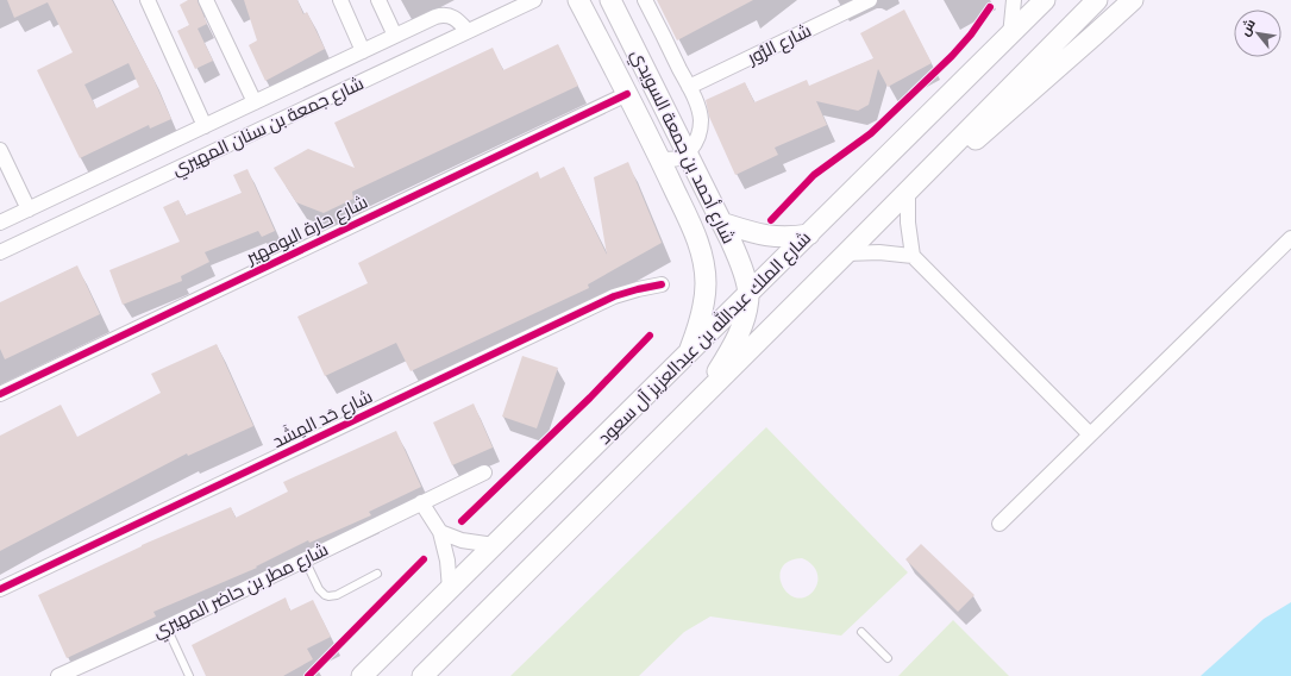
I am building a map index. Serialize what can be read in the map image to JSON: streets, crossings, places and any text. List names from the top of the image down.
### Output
{
  "streets": {
    "main road": ["شارع أحمد بن جمعة السويدي", "شارع الملك عبدالله بن عبدالعزيز آل سعود"],
    "street": [
      "شارع الزُّور",
      "شارع جمعة بن سنان المهيري",
      "شارع حارة البومهير",
      "شارع حَد المِشَد",
      "شارع مطر بن حاضر المهيري"
    ]
  },
  "crossings": [
    ["شارع أحمد بن جمعة السويدي", "شارع حارة البومهير"],
    ["شارع أحمد بن جمعة السويدي", "شارع الملك عبدالله بن عبدالعزيز آل سعود"]
  ],
  "north": "top left"
}
